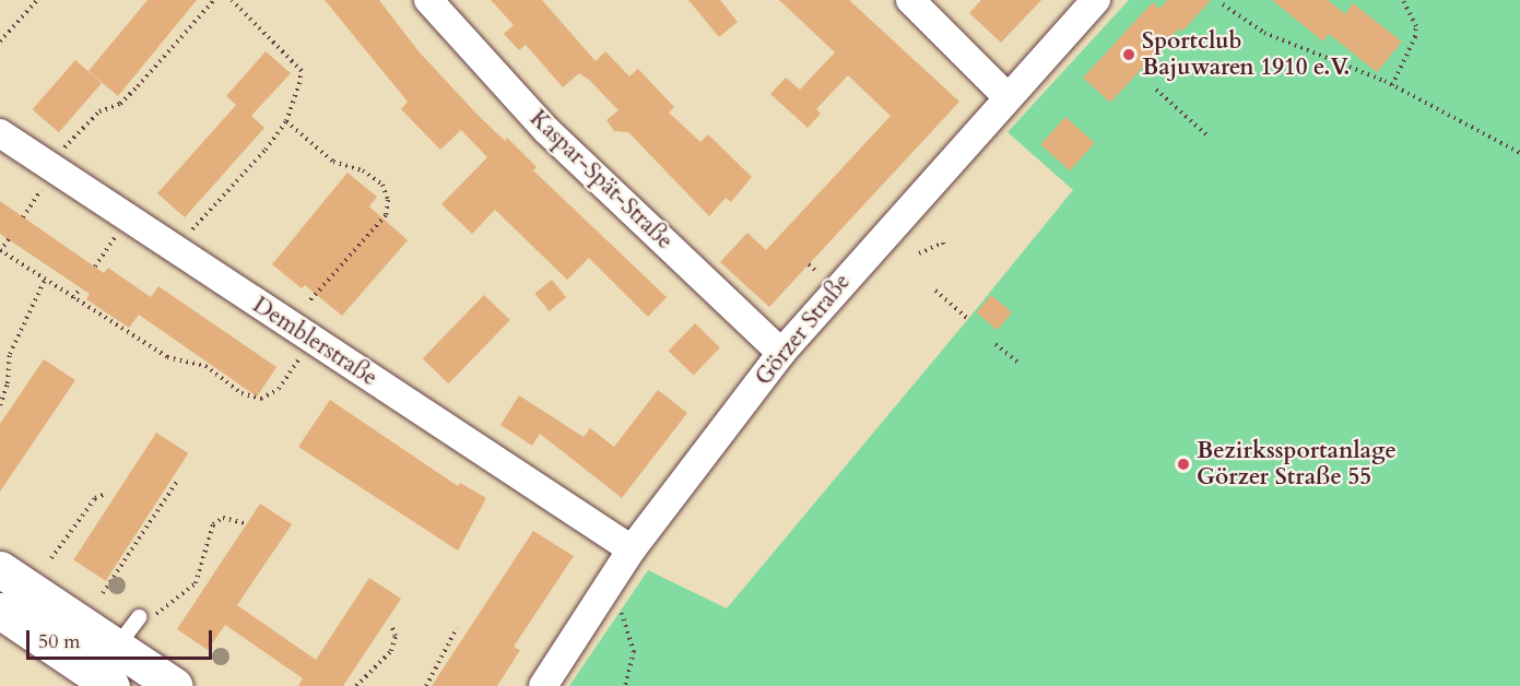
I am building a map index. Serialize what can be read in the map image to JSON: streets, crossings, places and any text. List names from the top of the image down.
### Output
{
  "streets": {
    "street": ["Kaspar-Spät-Straße", "Görzer Straße", "Demblerstraße"]
  },
  "crossings": [
    ["Kaspar-Spät-Straße", "Görzer Straße"],
    ["Görzer Straße", "Demblerstraße"]
  ],
  "places": ["Sportclub Bajuwaren 1910 e.V.", "Bezirkssportanlage Görzer Straße 55"],
  "scale_bar": "50 m"
}
